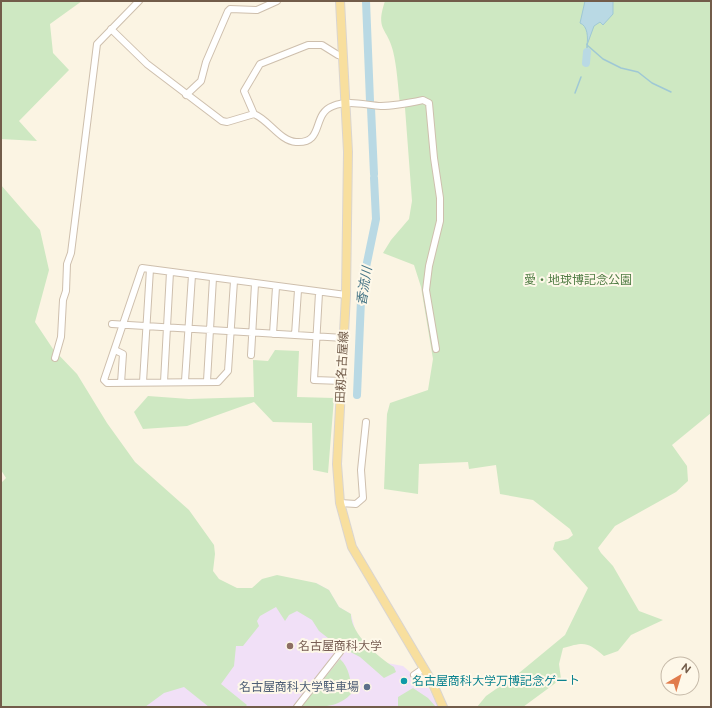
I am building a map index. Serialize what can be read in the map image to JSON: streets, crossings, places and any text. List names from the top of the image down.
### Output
{
  "streets": {
    "main road": ["田籾名古屋線"]
  },
  "water": ["香流川"],
  "parks": ["愛・地球博記念公園"],
  "places": ["名古屋商科大学", "名古屋商科大学万博記念ゲート", "名古屋商科大学駐車場"],
  "north": "top right"
}
